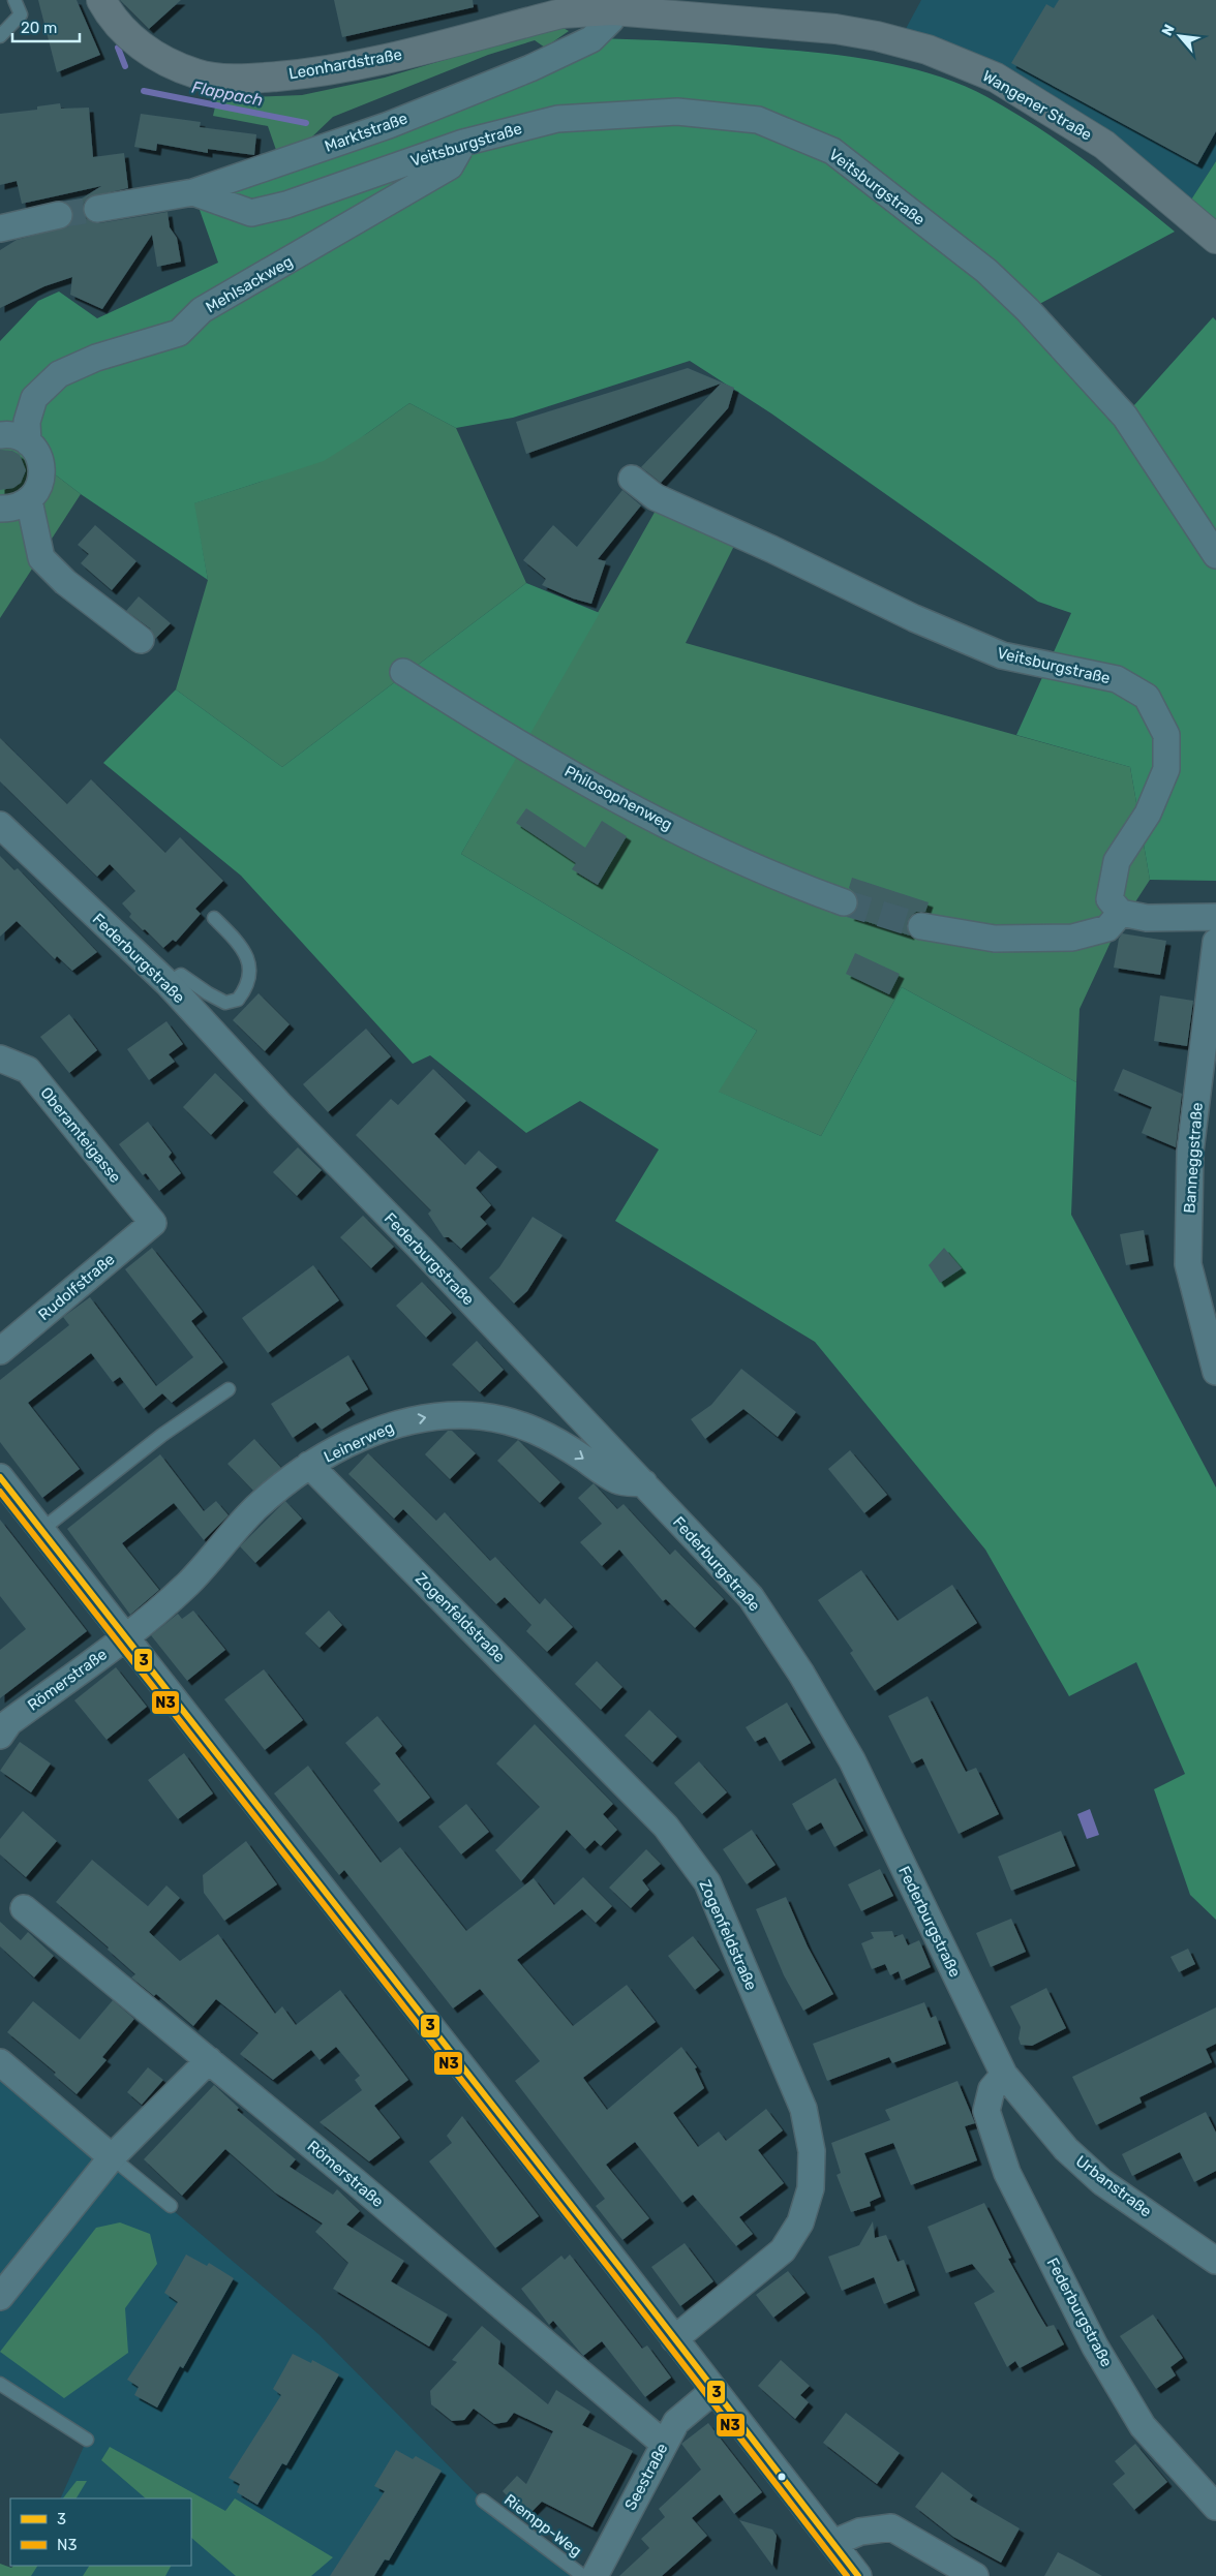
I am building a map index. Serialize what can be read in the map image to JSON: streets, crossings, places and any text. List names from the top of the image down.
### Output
{
  "streets": {
    "main road": ["Leonhardstraße", "Wangener Straße"],
    "street": [
      "Marktstraße",
      "Veitsburgstraße",
      "Mehlsackweg",
      "Philosophenweg",
      "Federburgstraße",
      "Oberamteigasse",
      "Banneggstraße",
      "Rudolfstraße",
      "Leinerweg",
      "Zogenfeldstraße",
      "Römerstraße",
      "Urbanstraße",
      "Seestraße"
    ],
    "lane": ["Riempp-Weg"]
  },
  "crossings": [
    ["Leonhardstraße", "Wangener Straße"],
    ["Leonhardstraße", "Marktstraße"],
    ["Wangener Straße", "Marktstraße"],
    ["Marktstraße", "Veitsburgstraße"],
    ["Veitsburgstraße", "Mehlsackweg"],
    ["Federburgstraße", "Leinerweg"],
    ["Federburgstraße", "Urbanstraße"],
    ["Oberamteigasse", "Rudolfstraße"],
    ["Leinerweg", "Zogenfeldstraße"],
    ["Leinerweg", "Römerstraße"],
    ["Römerstraße", "Seestraße"]
  ],
  "one_way": ["Leinerweg"],
  "water": ["Flappach"],
  "lines": ["transit line 3", "transit line N3"],
  "legend": ["3", "N3"],
  "scale_bar": "20 m",
  "north": "top left"
}
